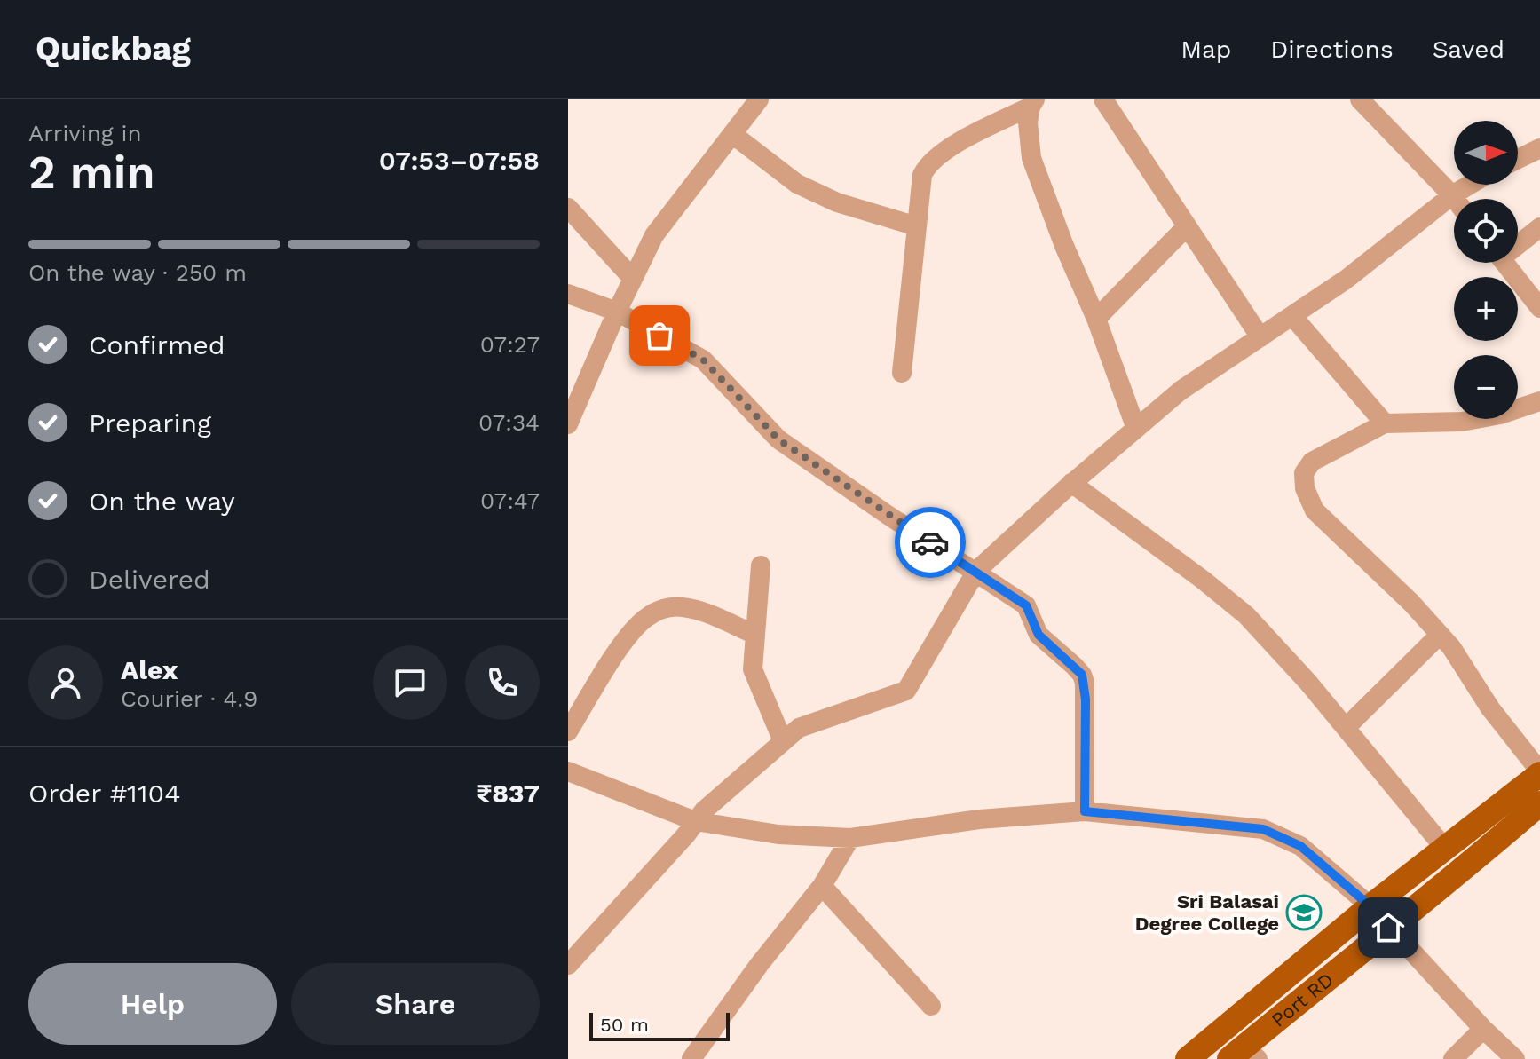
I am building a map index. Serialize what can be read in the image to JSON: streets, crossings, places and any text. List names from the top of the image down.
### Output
{
  "streets": {
    "main road": ["Port RD"]
  },
  "places": {
    "school or university": ["Sri Balasai Degree College"]
  },
  "scale_bar": "50 m",
  "north": "right",
  "page": {
    "header": "Quickbag",
    "nav": ["Map", "Directions", "Saved"],
    "heading": ["2 min", "Arriving in", "07:53–07:58"],
    "panel": [
      "Alex",
      "Courier · 4.9",
      "Order #1104",
      "₹837"
    ],
    "map_buttons": ["+", "−"],
    "bar": "On the way · 250 m",
    "list": [
      ["Confirmed", "07:27"],
      ["Preparing", "07:34"],
      ["On the way", "07:47"],
      "Delivered"
    ],
    "buttons": ["Help", "Share"],
    "scale": "50 m"
  }
}
